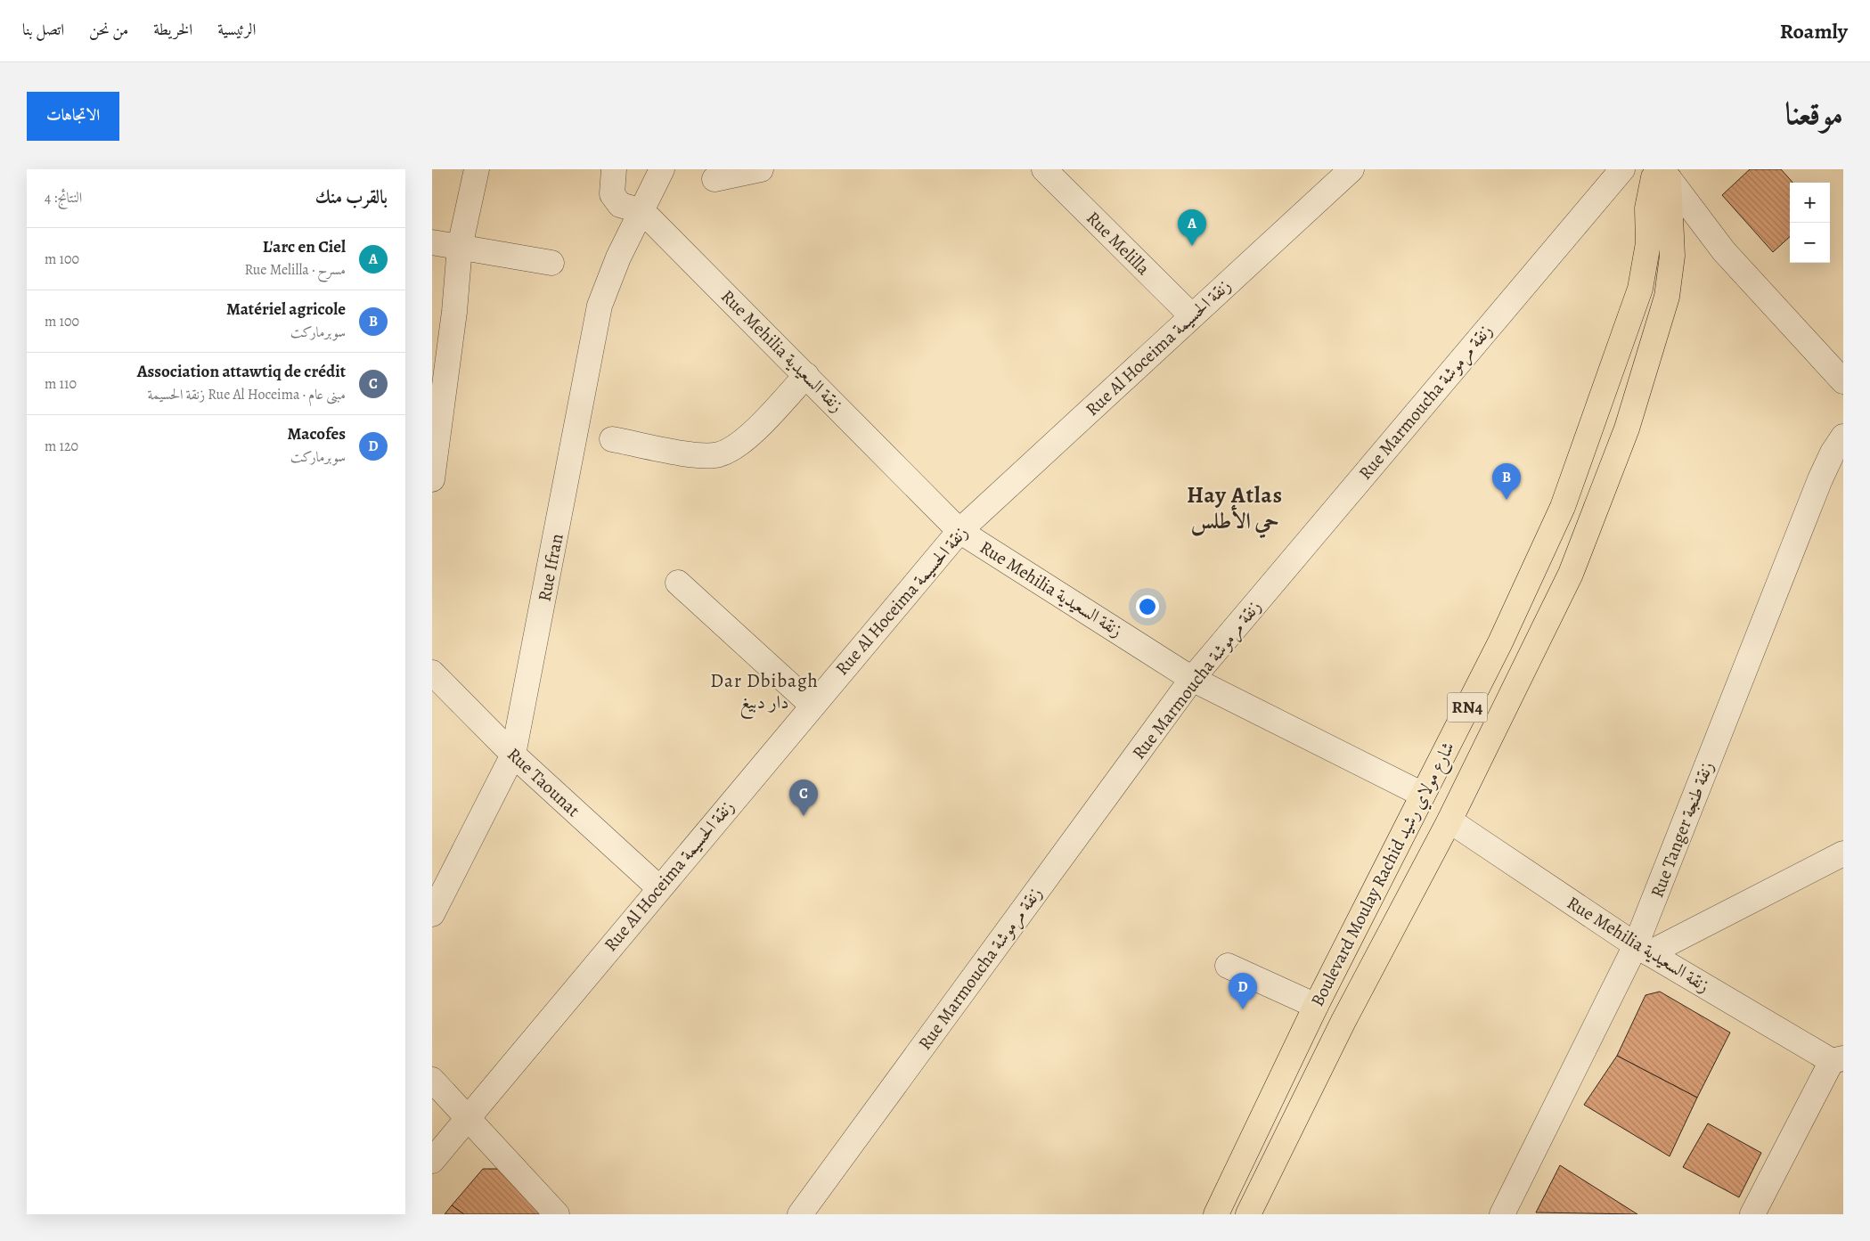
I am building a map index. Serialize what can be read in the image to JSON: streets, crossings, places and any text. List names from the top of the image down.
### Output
{
  "streets": {
    "main road": ["RN4", "Boulevard Moulay Rachid شارع مولاي رشيد"],
    "street": [
      "Rue Melilla",
      "Rue Al Hoceima زنقة الحسيمة",
      "Rue Mehilia زنقة السعيدية",
      "Rue Marmoucha زنقة مرموشة",
      "Rue Ifran",
      "Rue Taounat",
      "Rue Tanger زنقة طنجة"
    ]
  },
  "crossings": [
    ["Rue Melilla", "Rue Al Hoceima زنقة الحسيمة"],
    ["Rue Al Hoceima زنقة الحسيمة", "Rue Mehilia زنقة السعيدية"],
    ["Rue Al Hoceima زنقة الحسيمة", "Rue Taounat"],
    ["Rue Mehilia زنقة السعيدية", "Rue Marmoucha زنقة مرموشة"],
    ["Rue Mehilia زنقة السعيدية", "Rue Ifran"],
    ["Rue Mehilia زنقة السعيدية", "Rue Tanger زنقة طنجة"],
    ["Rue Mehilia زنقة السعيدية", "Boulevard Moulay Rachid شارع مولاي رشيد"],
    ["Rue Ifran", "Rue Taounat"]
  ],
  "districts": ["Hay Atlas حي الأطلس", "Dar Dbibagh دار دبيغ"],
  "page": {
    "header": "Roamly",
    "nav": [
      "الرئيسية",
      "الخريطة",
      "من نحن",
      "اتصل بنا"
    ],
    "title": "موقعنا",
    "buttons": "الاتجاهات",
    "heading": ["بالقرب منك", "النتائج: 4"],
    "map_buttons": ["+", "−"],
    "pins": [
      "A",
      "B",
      "C",
      "D"
    ],
    "list": [
      {
        "mark": "A",
        "name": "L'arc en Ciel",
        "note": "مسرح · Rue Melilla",
        "value": "100 m"
      },
      {
        "mark": "B",
        "name": "Matériel agricole",
        "note": "سوبرماركت",
        "value": "100 m"
      },
      {
        "mark": "C",
        "name": "Association attawtiq de crédit",
        "note": "مبنى عام · Rue Al Hoceima زنقة الحسيمة",
        "value": "110 m"
      },
      {
        "mark": "D",
        "name": "Macofes",
        "note": "سوبرماركت",
        "value": "120 m"
      }
    ]
  }
}
